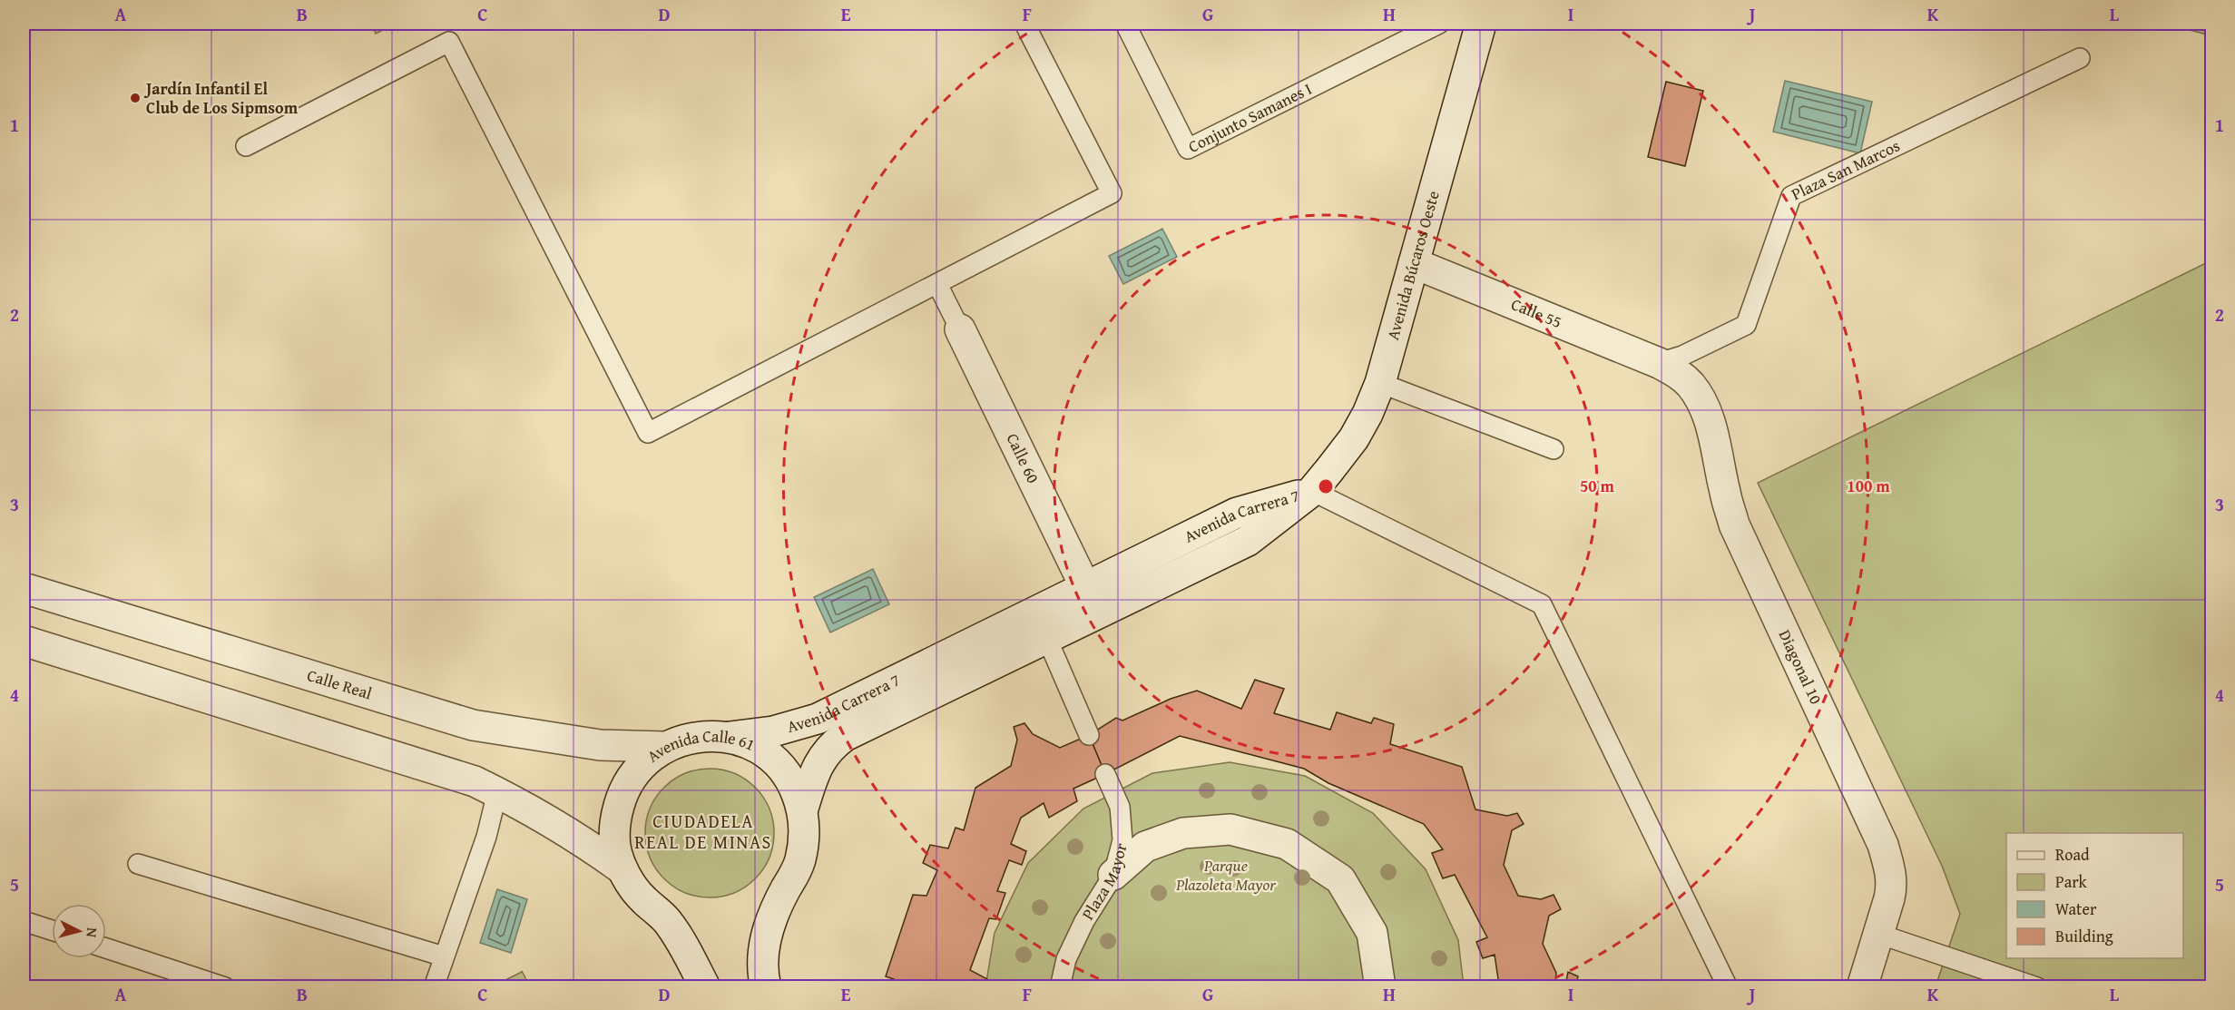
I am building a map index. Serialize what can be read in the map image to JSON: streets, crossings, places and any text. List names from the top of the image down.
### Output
{
  "streets": {
    "street": [
      "Avenida Búcaros Oeste",
      "Calle 55",
      "Calle 60",
      "Avenida Carrera 7",
      "Diagonal 10",
      "Calle Real",
      "Avenida Calle 61"
    ],
    "lane": ["Conjunto Samanes I", "Plaza San Marcos", "Plaza Mayor"]
  },
  "crossings": [
    ["Plaza San Marcos", "Calle 55"],
    ["Plaza San Marcos", "Diagonal 10"],
    ["Avenida Búcaros Oeste", "Calle 55"],
    ["Avenida Búcaros Oeste", "Avenida Carrera 7"],
    ["Calle 55", "Diagonal 10"],
    ["Calle 60", "Avenida Carrera 7"],
    ["Avenida Carrera 7", "Avenida Calle 61"],
    ["Calle Real", "Avenida Calle 61"]
  ],
  "districts": ["CIUDADELA REAL DE MINAS"],
  "parks": ["Parque Plazoleta Mayor"],
  "places": ["Jardín Infantil El Club de Los Sipmsom"],
  "legend": [
    "Road",
    "Park",
    "Water",
    "Building"
  ],
  "north": "right",
  "grid": {
    "columns": [
      "A",
      "B",
      "C",
      "D",
      "E",
      "F",
      "G",
      "H",
      "I",
      "J",
      "K",
      "L"
    ],
    "rows": [
      "1",
      "2",
      "3",
      "4",
      "5"
    ]
  },
  "rings": ["50 m", "100 m"]
}
